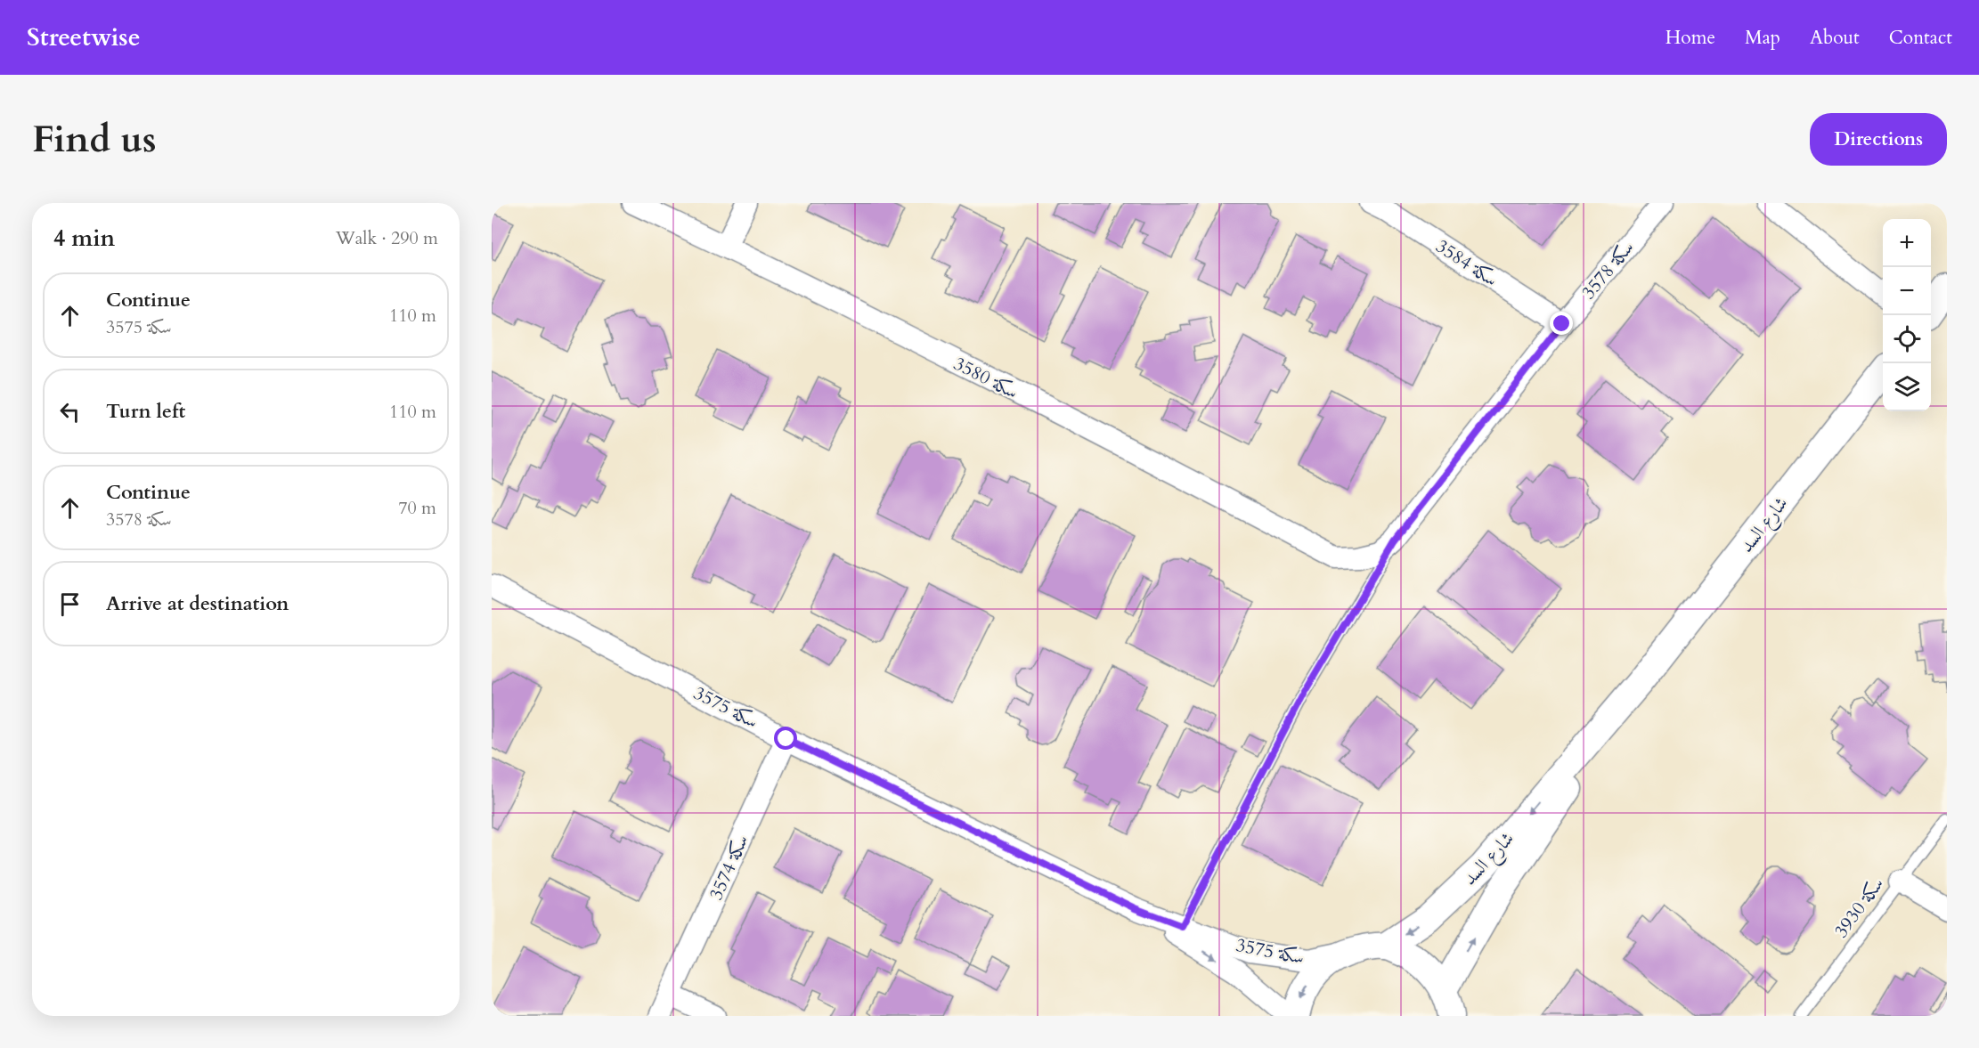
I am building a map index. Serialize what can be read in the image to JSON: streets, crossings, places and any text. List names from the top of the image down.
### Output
{
  "streets": {
    "street": [
      "سكة 3584",
      "سكة 3578",
      "سكة 3580",
      "شارع السد",
      "سكة 3575",
      "سكة 3574"
    ],
    "lane": ["سكة 3930"]
  },
  "crossings": [
    ["سكة 3584", "سكة 3578"],
    ["سكة 3578", "سكة 3580"],
    ["سكة 3575", "سكة 3574"]
  ],
  "page": {
    "header": "Streetwise",
    "nav": [
      "Home",
      "Map",
      "About",
      "Contact"
    ],
    "buttons": "Directions",
    "title": "Find us",
    "heading": ["4 min", "Walk · 290 m"],
    "map_buttons": ["+", "−"],
    "list": [
      ["Continue", "سكة 3575", "110 m"],
      ["Turn left", "110 m"],
      ["Continue", "سكة 3578", "70 m"],
      "Arrive at destination"
    ]
  }
}
